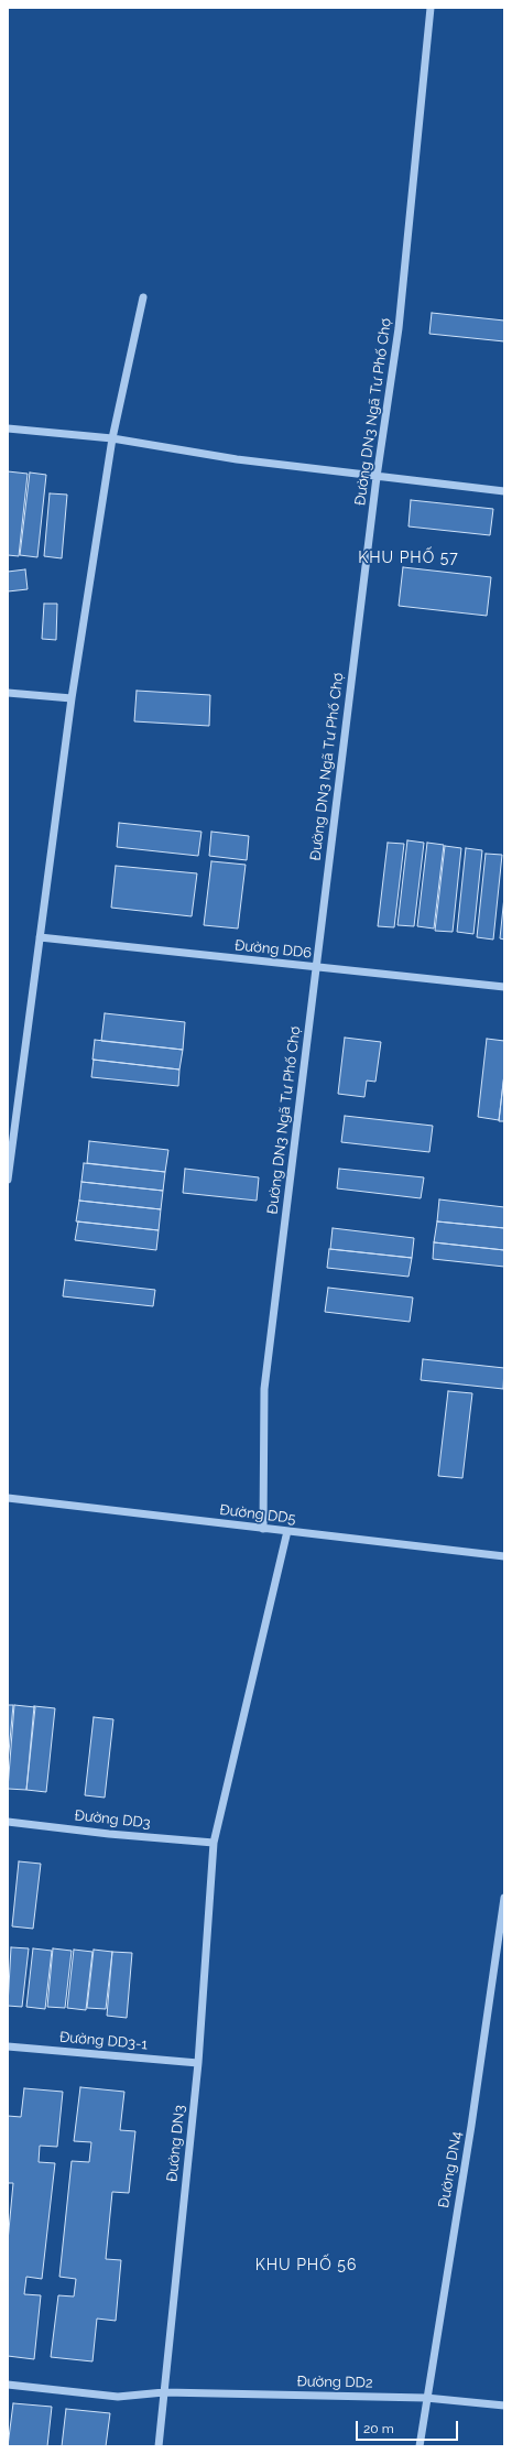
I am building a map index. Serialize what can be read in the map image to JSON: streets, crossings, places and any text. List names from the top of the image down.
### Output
{
  "streets": {
    "street": [
      "Đường DN3 Ngã Tư Phố Chợ",
      "Đường DD6",
      "Đường DD5",
      "Đường DD3",
      "Đường DD3-1",
      "Đường DN3",
      "Đường DN4",
      "Đường DD2"
    ]
  },
  "crossings": [
    ["Đường DN3 Ngã Tư Phố Chợ", "Đường DD6"],
    ["Đường DN3 Ngã Tư Phố Chợ", "Đường DD5"],
    ["Đường DD5", "Đường DN3"],
    ["Đường DD3", "Đường DN3"],
    ["Đường DD3-1", "Đường DN3"],
    ["Đường DN3", "Đường DD2"],
    ["Đường DN4", "Đường DD2"]
  ],
  "districts": ["KHU PHỐ 57", "KHU PHỐ 56"],
  "scale_bar": "20 m"
}
